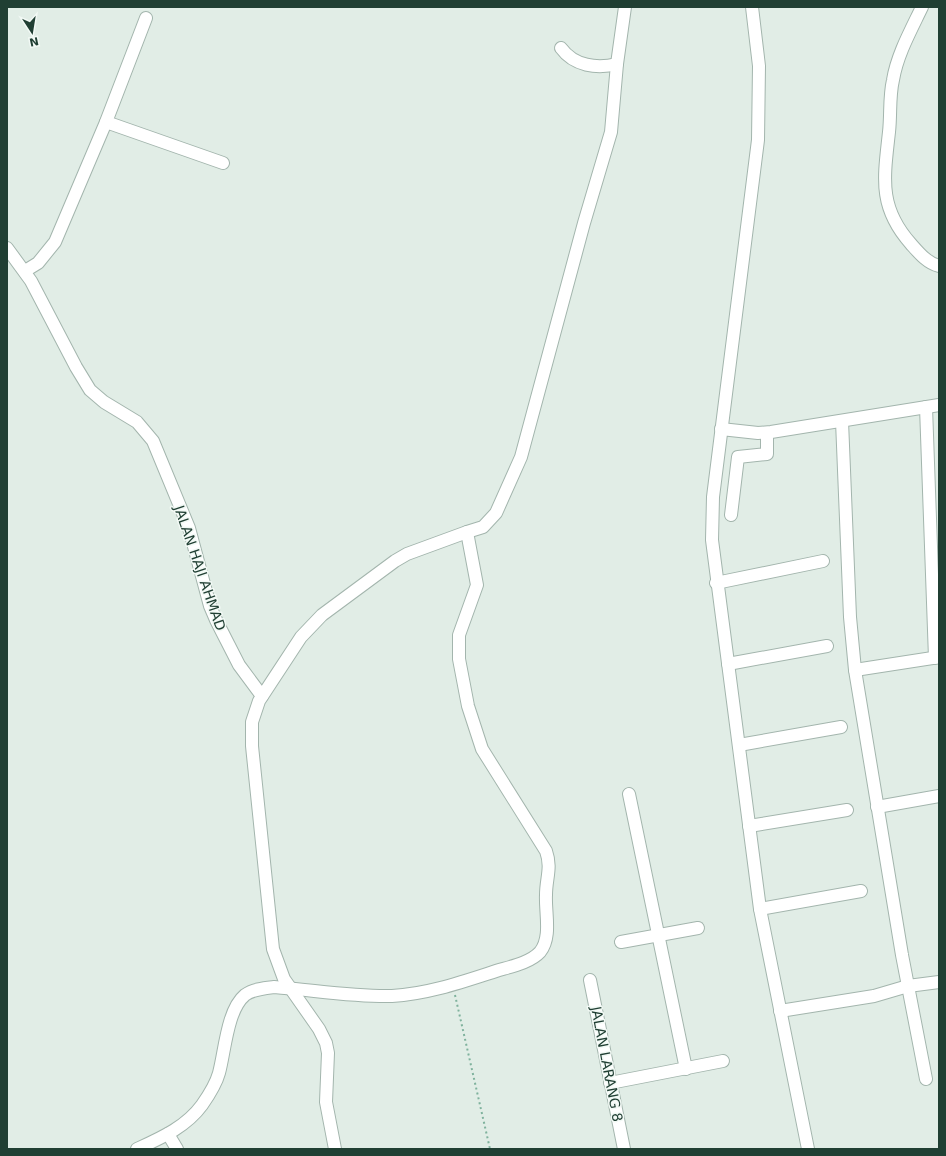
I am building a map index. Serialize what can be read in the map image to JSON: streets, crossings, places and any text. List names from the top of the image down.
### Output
{
  "streets": {
    "street": ["JALAN HAJI AHMAD", "JALAN LARANG 8"]
  },
  "north": "bottom"
}
